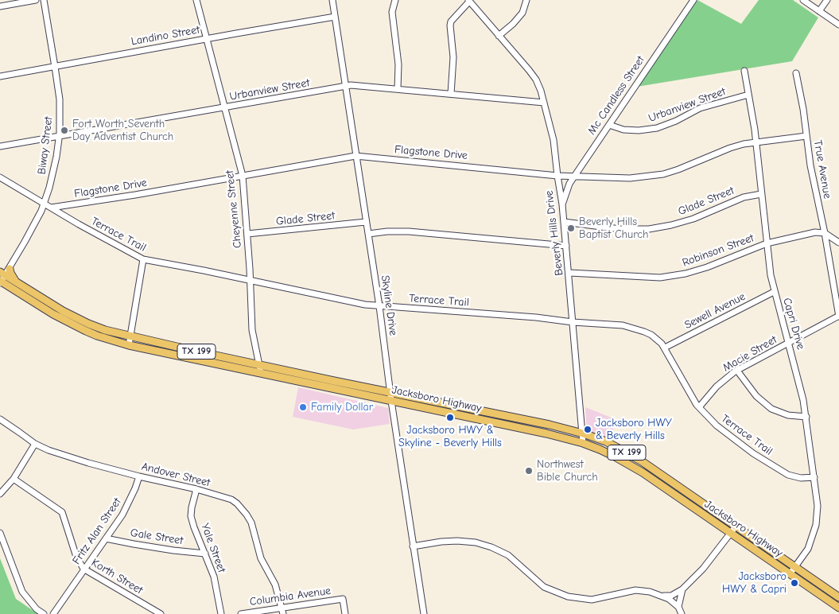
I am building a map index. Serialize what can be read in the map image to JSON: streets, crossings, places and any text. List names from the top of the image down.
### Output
{
  "streets": {
    "main road": ["TX 199", "Jacksboro Highway"],
    "street": [
      "Landino Street",
      "Urbanview Street",
      "Mc Candless Street",
      "Biway Street",
      "Flagstone Drive",
      "True Avenue",
      "Glade Street",
      "Cheyenne Street",
      "Beverly Hills Drive",
      "Terrace Trail",
      "Robinson Street",
      "Skyline Drive",
      "Sewell Avenue",
      "Capri Drive",
      "Macie Street",
      "Andover Street",
      "Fritz Alan Street",
      "Gale Street",
      "Yale Street",
      "Korth Street",
      "Columbia Avenue"
    ]
  },
  "crossings": [
    ["Landino Street", "Biway Street"],
    ["Landino Street", "Cheyenne Street"],
    ["Landino Street", "Skyline Drive"],
    ["Urbanview Street", "Mc Candless Street"],
    ["Urbanview Street", "Biway Street"],
    ["Urbanview Street", "Cheyenne Street"],
    ["Urbanview Street", "Beverly Hills Drive"],
    ["Urbanview Street", "Skyline Drive"],
    ["Urbanview Street", "Capri Drive"],
    ["Mc Candless Street", "Flagstone Drive"],
    ["Mc Candless Street", "Beverly Hills Drive"],
    ["Biway Street", "Terrace Trail"],
    ["Biway Street", "Jacksboro Highway"],
    ["Flagstone Drive", "True Avenue"],
    ["Flagstone Drive", "Cheyenne Street"],
    ["Flagstone Drive", "Beverly Hills Drive"],
    ["Flagstone Drive", "Terrace Trail"],
    ["Flagstone Drive", "Skyline Drive"],
    ["Flagstone Drive", "Capri Drive"],
    ["True Avenue", "Robinson Street"],
    ["True Avenue", "Macie Street"],
    ["Glade Street", "Cheyenne Street"],
    ["Glade Street", "Beverly Hills Drive"],
    ["Glade Street", "Skyline Drive"],
    ["Glade Street", "Capri Drive"],
    ["Cheyenne Street", "Terrace Trail"],
    ["Cheyenne Street", "Jacksboro Highway"],
    ["Beverly Hills Drive", "Terrace Trail"],
    ["Beverly Hills Drive", "Robinson Street"],
    ["Beverly Hills Drive", "Jacksboro Highway"],
    ["Terrace Trail", "Skyline Drive"],
    ["Terrace Trail", "Sewell Avenue"],
    ["Terrace Trail", "Capri Drive"],
    ["Terrace Trail", "Macie Street"],
    ["Robinson Street", "Capri Drive"],
    ["Skyline Drive", "Jacksboro Highway"],
    ["Sewell Avenue", "Capri Drive"],
    ["Capri Drive", "Macie Street"],
    ["Capri Drive", "Jacksboro Highway"],
    ["Andover Street", "Fritz Alan Street"],
    ["Andover Street", "Yale Street"],
    ["Andover Street", "Columbia Avenue"],
    ["Fritz Alan Street", "Gale Street"],
    ["Fritz Alan Street", "Korth Street"],
    ["Gale Street", "Yale Street"]
  ],
  "places": [
    "Fort Worth Seventh Day Adventist Church",
    "Beverly Hills Baptist Church",
    "Family Dollar",
    "Jacksboro HWY & Skyline - Beverly Hills",
    "Jacksboro HWY & Beverly Hills",
    "Northwest Bible Church",
    "Jacksboro HWY & Capri"
  ]
}
